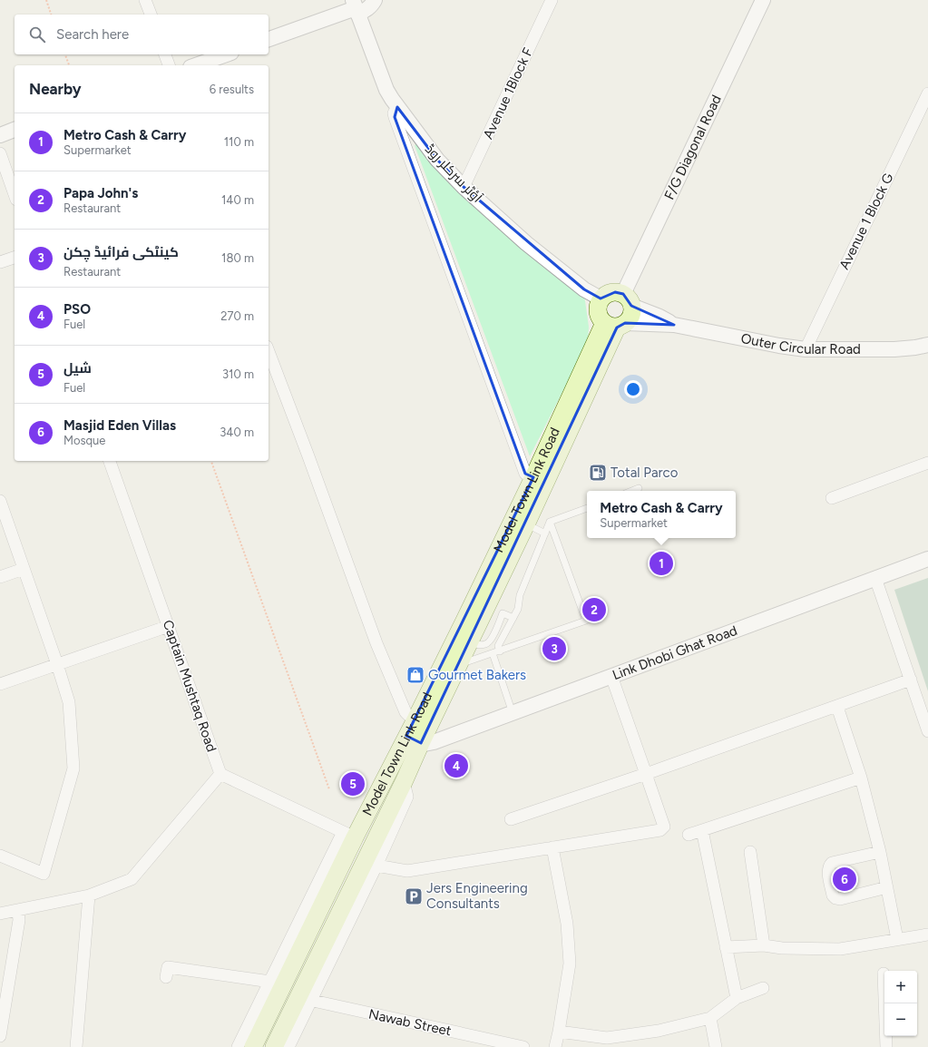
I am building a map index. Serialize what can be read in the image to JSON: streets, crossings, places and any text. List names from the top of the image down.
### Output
{
  "streets": {
    "main road": ["Model Town Link Road"],
    "street": [
      "Avenue 1Block F",
      "F/G Diagonal Road",
      "آؤٹر سرکلر روڈ",
      "Avenue 1 Block G",
      "Outer Circular Road",
      "Link Dhobi Ghat Road",
      "Captain Mushtaq Road",
      "Nawab Street"
    ]
  },
  "crossings": [
    ["Avenue 1Block F", "آؤٹر سرکلر روڈ"],
    ["F/G Diagonal Road", "آؤٹر سرکلر روڈ"],
    ["F/G Diagonal Road", "Outer Circular Road"],
    ["F/G Diagonal Road", "Model Town Link Road"],
    ["آؤٹر سرکلر روڈ", "Outer Circular Road"],
    ["آؤٹر سرکلر روڈ", "Model Town Link Road"],
    ["Avenue 1 Block G", "Outer Circular Road"],
    ["Outer Circular Road", "Model Town Link Road"],
    ["Model Town Link Road", "Link Dhobi Ghat Road"],
    ["Model Town Link Road", "Nawab Street"]
  ],
  "places": {
    "fuel station": ["Total Parco"],
    "shop": ["Gourmet Bakers"],
    "parking": ["Jers Engineering Consultants"]
  },
  "page": {
    "search": "Search here",
    "heading": ["Nearby", "6 results"],
    "list": [
      {
        "mark": "1",
        "name": "Metro Cash & Carry",
        "note": "Supermarket",
        "value": "110 m"
      },
      {
        "mark": "2",
        "name": "Papa John's",
        "note": "Restaurant",
        "value": "140 m"
      },
      {
        "mark": "3",
        "name": "کینٹکی فرائیڈ چکن",
        "note": "Restaurant",
        "value": "180 m"
      },
      {
        "mark": "4",
        "name": "PSO",
        "note": "Fuel",
        "value": "270 m"
      },
      {
        "mark": "5",
        "name": "شیل",
        "note": "Fuel",
        "value": "310 m"
      },
      {
        "mark": "6",
        "name": "Masjid Eden Villas",
        "note": "Mosque",
        "value": "340 m"
      }
    ],
    "popup": ["Metro Cash & Carry", "Supermarket"],
    "pins": [
      "1",
      "2",
      "3",
      "4",
      "5",
      "6"
    ],
    "map_buttons": ["+", "−"]
  }
}
